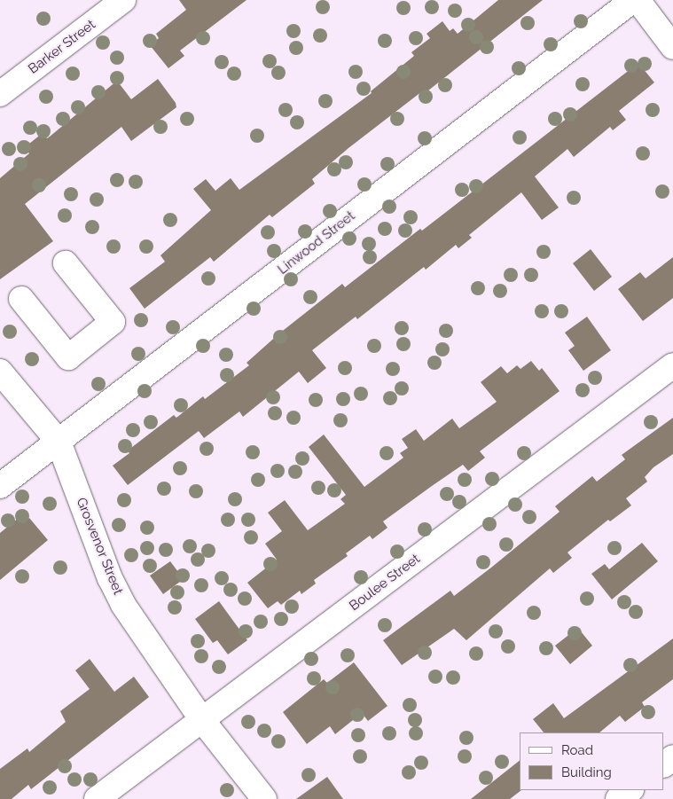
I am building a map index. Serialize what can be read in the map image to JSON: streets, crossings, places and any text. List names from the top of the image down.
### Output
{
  "streets": {
    "street": [
      "Barker Street",
      "Linwood Street",
      "Grosvenor Street",
      "Boulee Street"
    ]
  },
  "crossings": [
    ["Linwood Street", "Grosvenor Street"],
    ["Grosvenor Street", "Boulee Street"]
  ],
  "legend": ["Road", "Building"]
}
